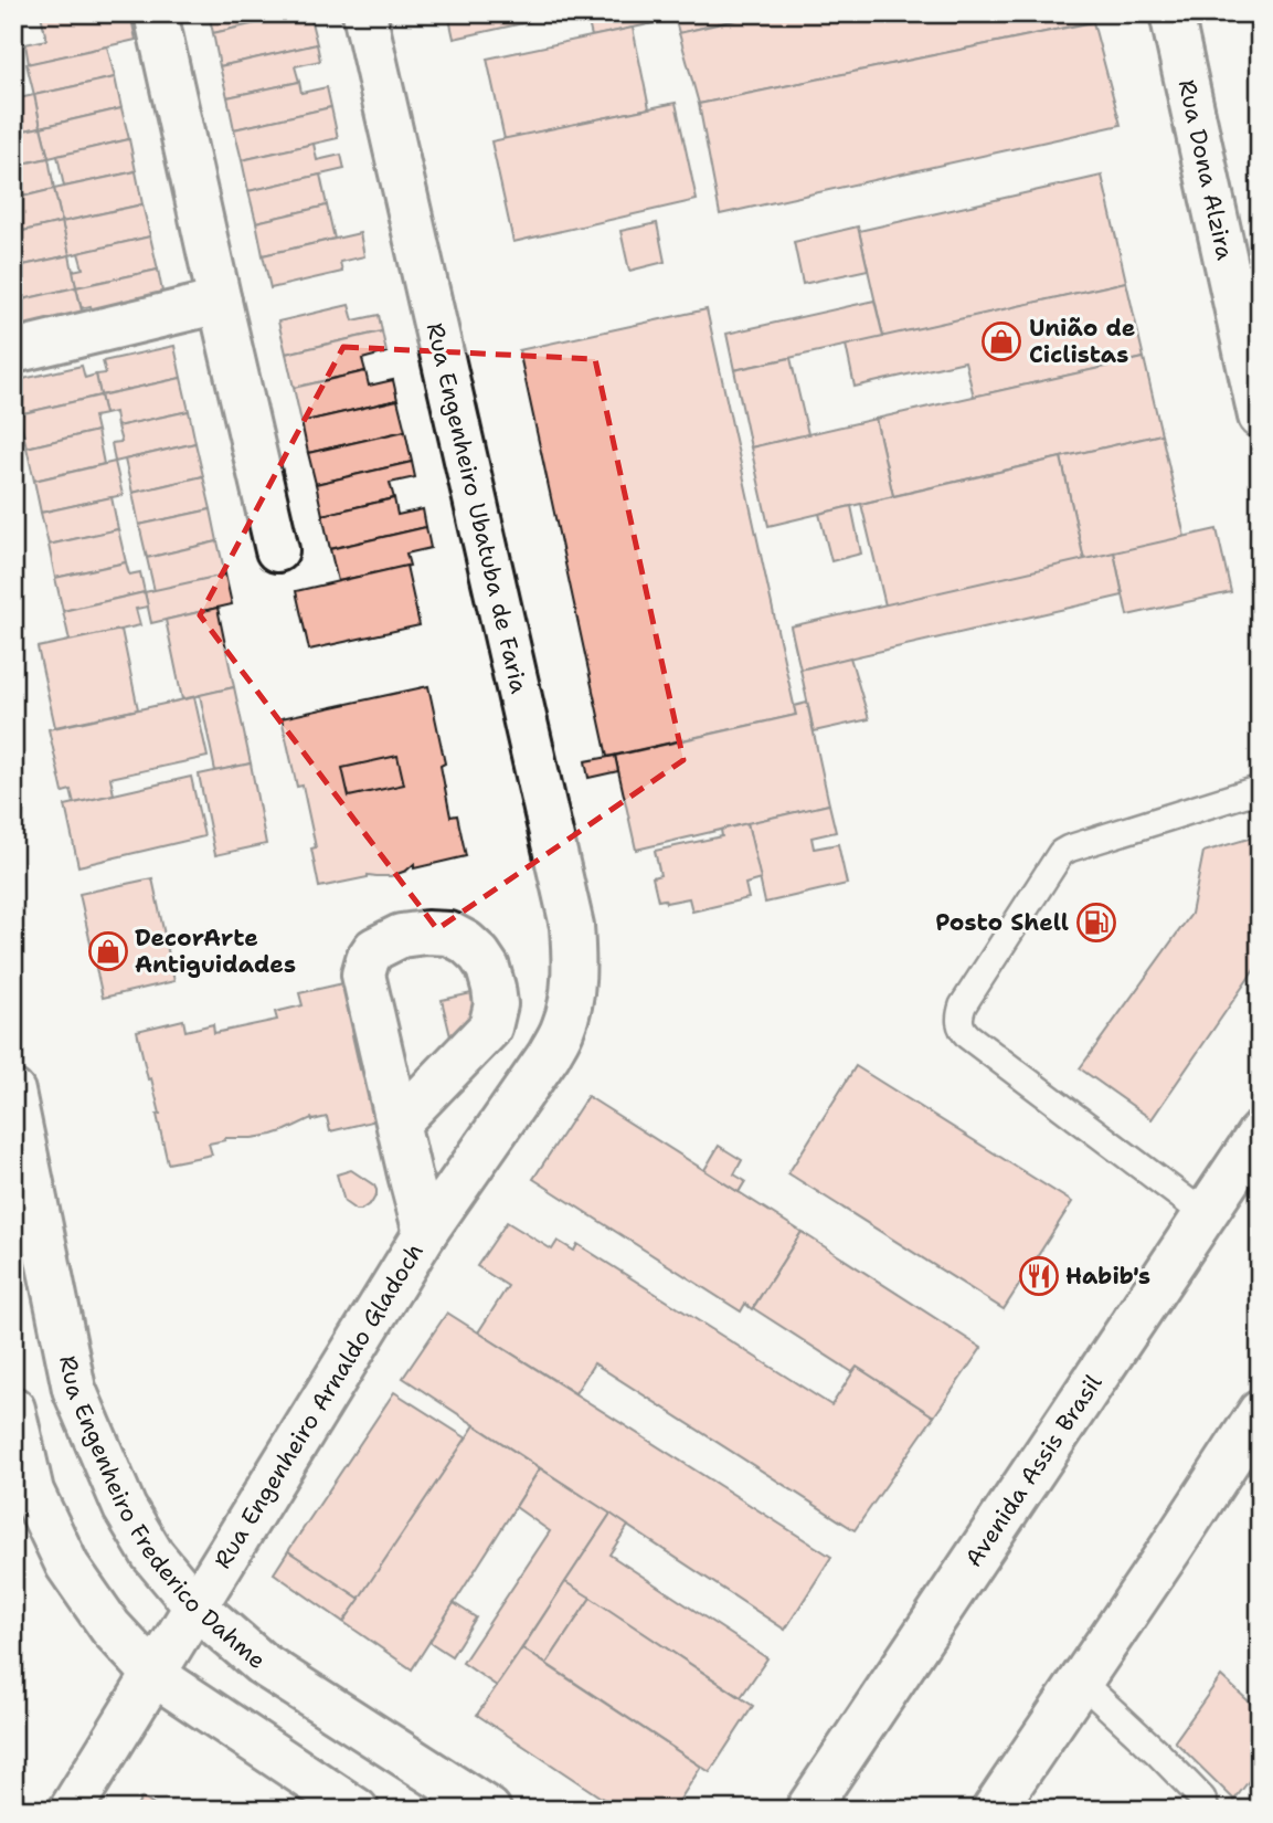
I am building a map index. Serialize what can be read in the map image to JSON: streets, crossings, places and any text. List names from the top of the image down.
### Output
{
  "streets": {
    "street": [
      "Rua Dona Alzira",
      "Rua Engenheiro Ubatuba de Faria",
      "Rua Engenheiro Arnaldo Gladoch",
      "Avenida Assis Brasil",
      "Rua Engenheiro Frederico Dahme"
    ]
  },
  "crossings": [
    ["Rua Engenheiro Ubatuba de Faria", "Rua Engenheiro Arnaldo Gladoch"],
    ["Rua Engenheiro Arnaldo Gladoch", "Rua Engenheiro Frederico Dahme"]
  ],
  "places": {
    "shop": ["União de Ciclistas", "DecorArte Antiguidades"],
    "fuel station": ["Posto Shell"],
    "restaurant": ["Habib's"]
  }
}
